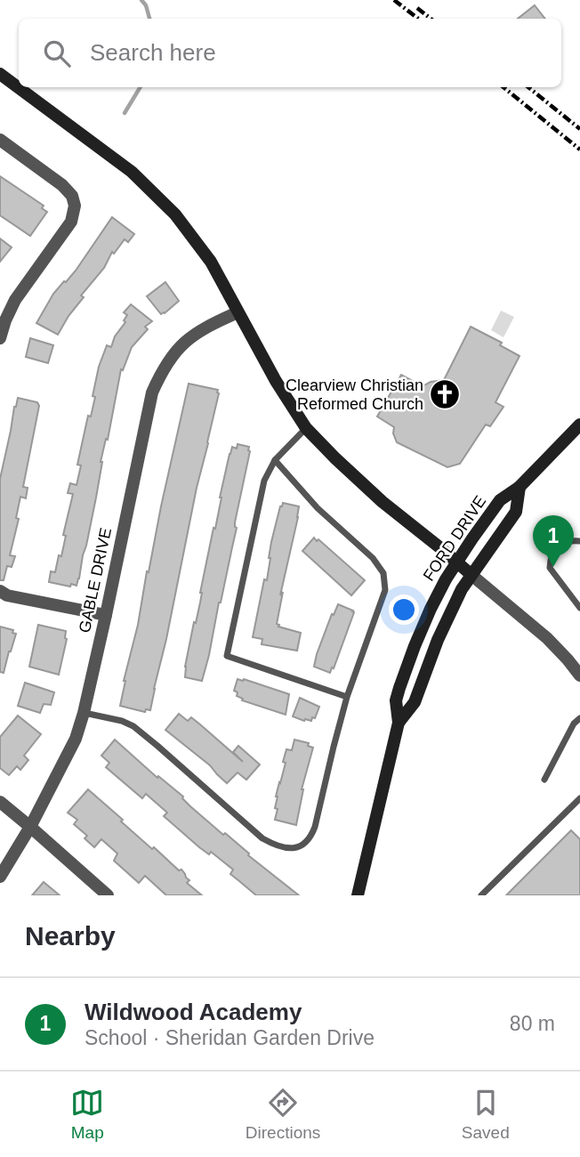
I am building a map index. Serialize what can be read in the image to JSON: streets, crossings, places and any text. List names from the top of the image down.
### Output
{
  "streets": {
    "main road": ["FORD DRIVE"],
    "street": ["GABLE DRIVE"]
  },
  "places": {
    "church": ["Clearview Christian Reformed Church"]
  },
  "page": {
    "search": "Search here",
    "pins": "1",
    "heading": "Nearby",
    "list": [
      {
        "mark": "1",
        "name": "Wildwood Academy",
        "note": "School · Sheridan Garden Drive",
        "value": "80 m"
      }
    ],
    "nav": ["Map", "Directions", "Saved"]
  }
}
